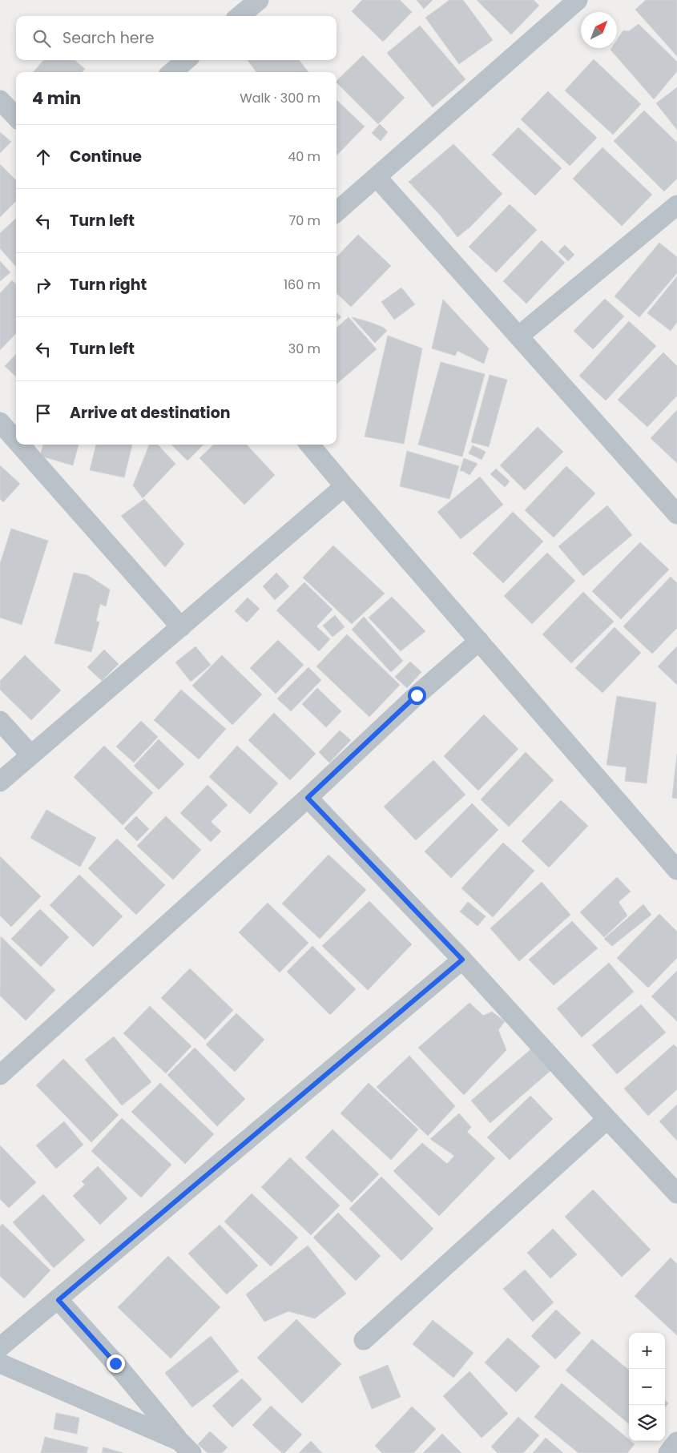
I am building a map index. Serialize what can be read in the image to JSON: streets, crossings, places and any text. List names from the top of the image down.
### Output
{
  "north": "top right",
  "page": {
    "search": "Search here",
    "heading": ["4 min", "Walk · 300 m"],
    "list": [
      ["Continue", "40 m"],
      ["Turn left", "70 m"],
      ["Turn right", "160 m"],
      ["Turn left", "30 m"],
      "Arrive at destination"
    ],
    "map_buttons": ["+", "−"]
  }
}
